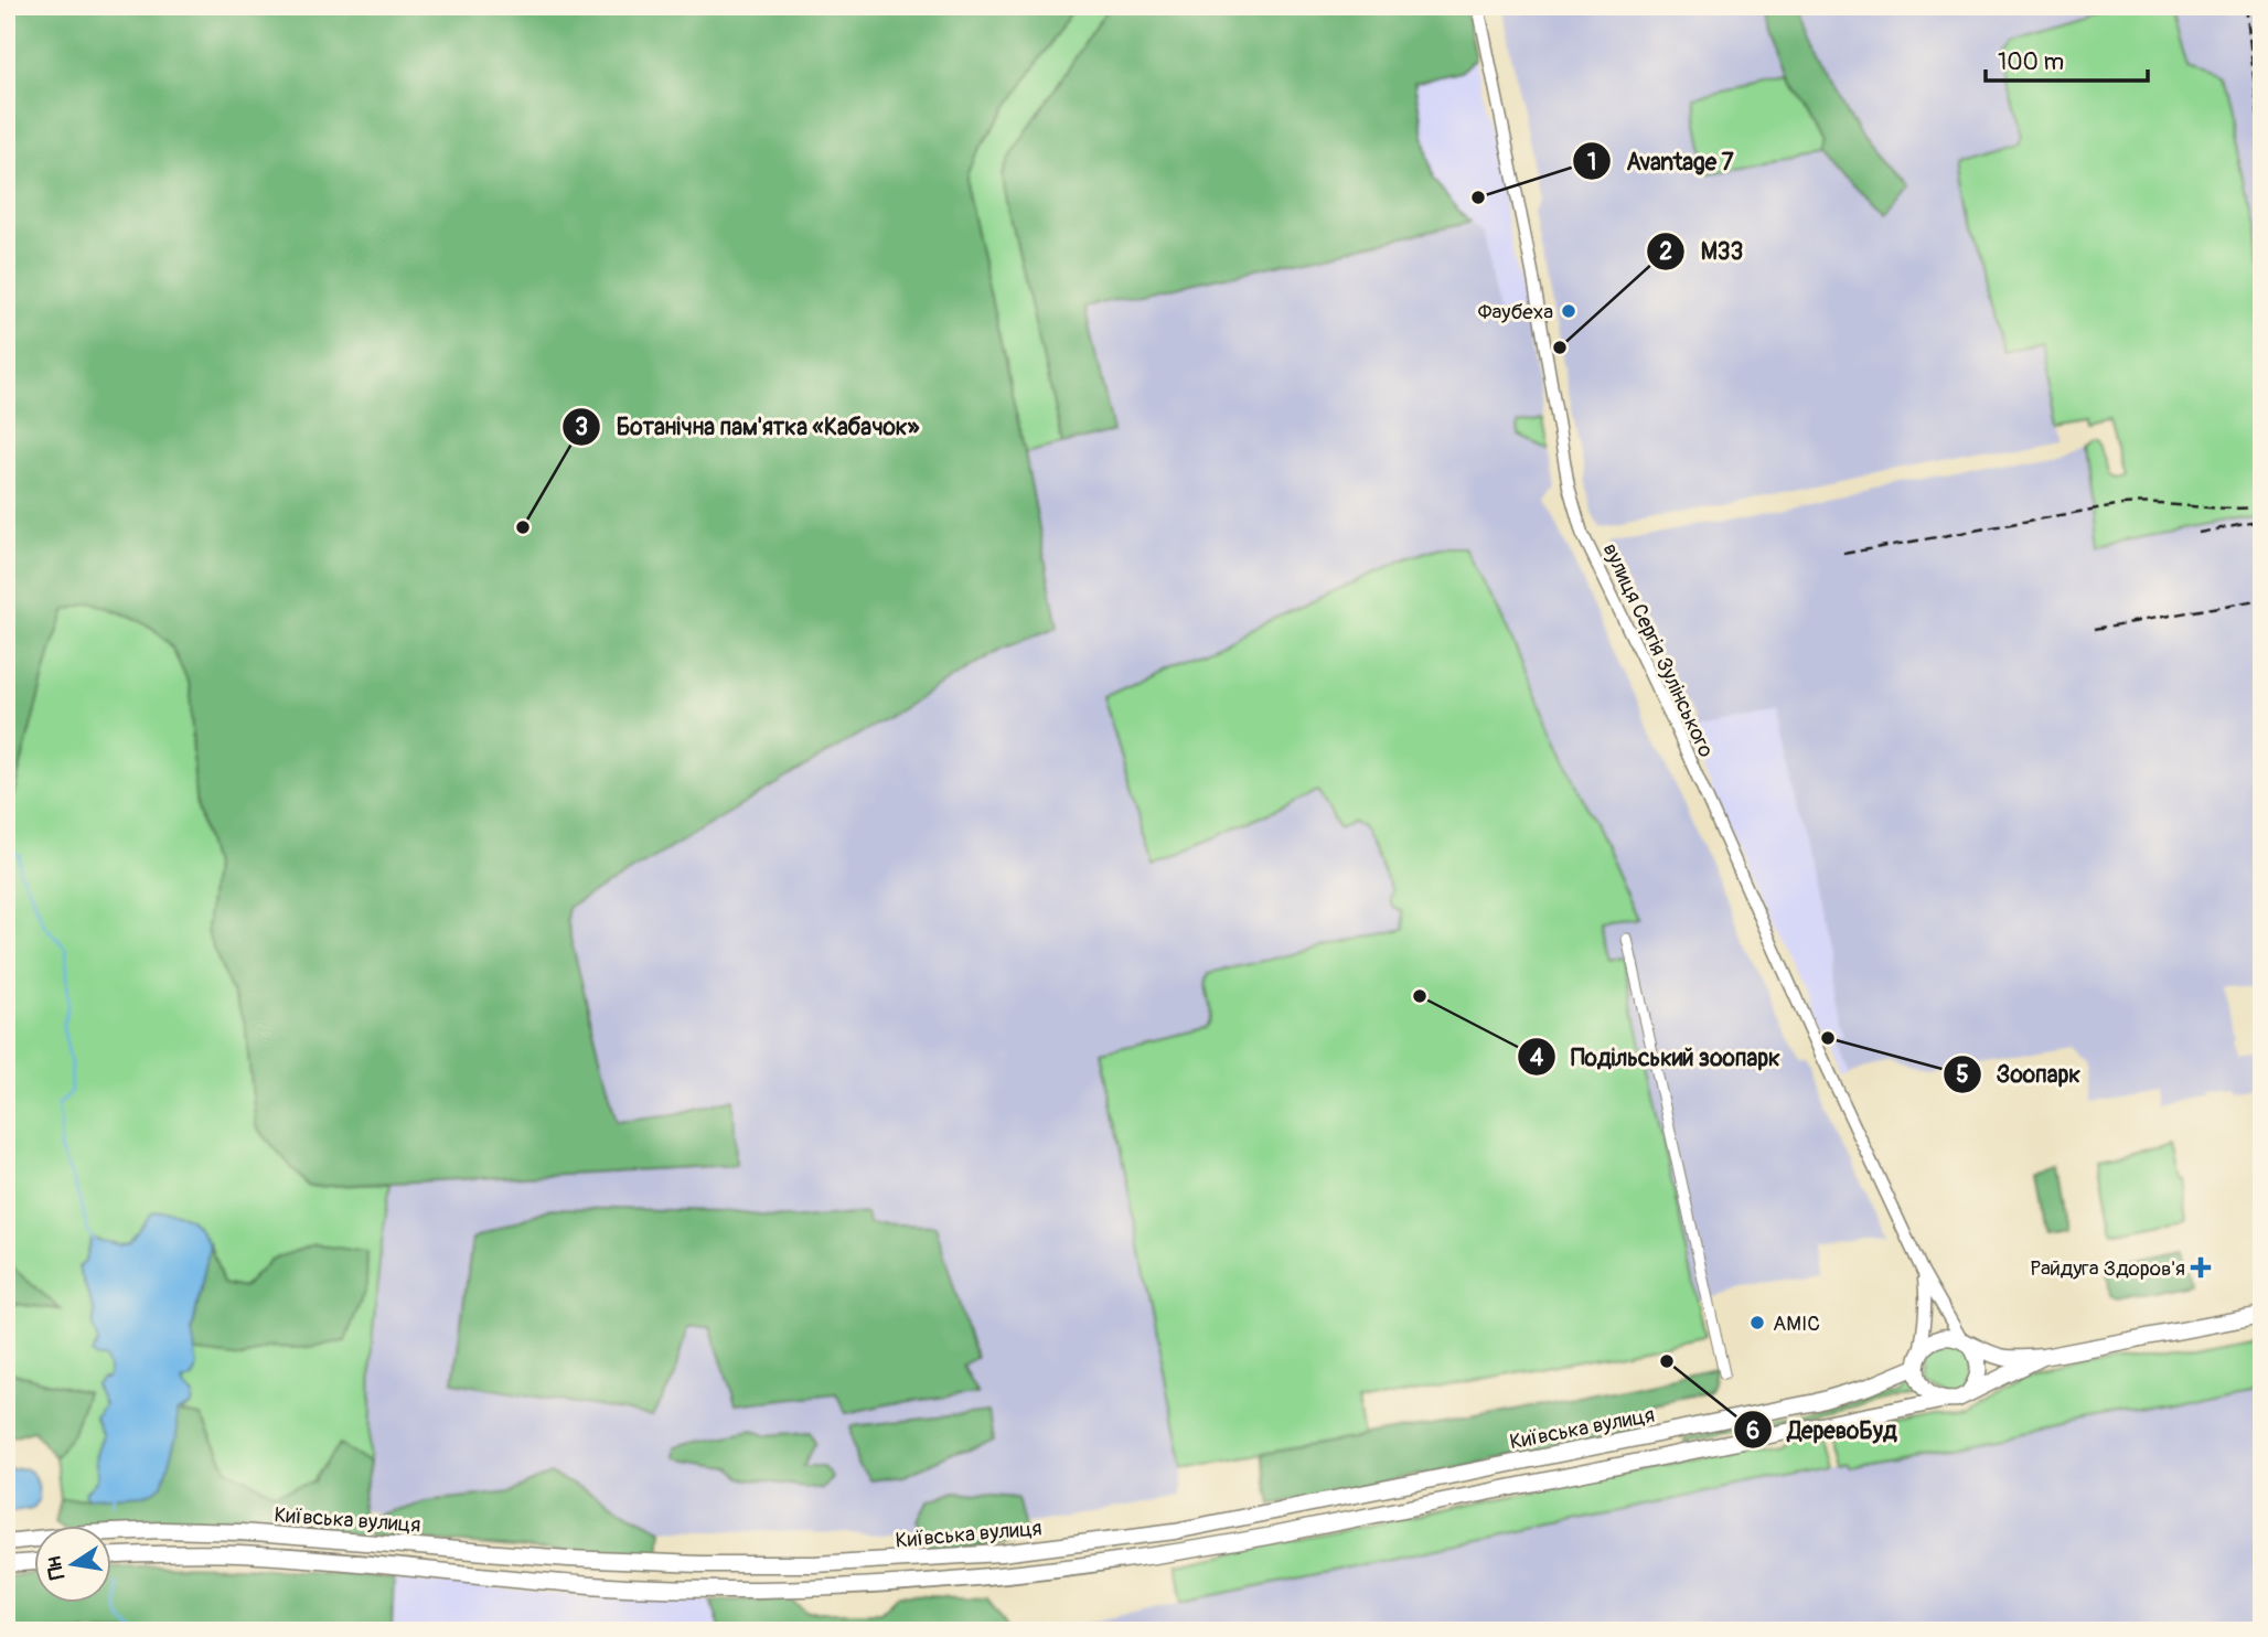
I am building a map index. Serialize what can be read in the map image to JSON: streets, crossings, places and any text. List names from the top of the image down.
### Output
{
  "streets": {
    "main road": ["Київська вулиця"],
    "street": ["вулиця Сергія Зулінського"]
  },
  "crossings": [
    ["вулиця Сергія Зулінського", "Київська вулиця"]
  ],
  "places": {
    "other": [
      "Avantage 7",
      "Фаубеха",
      "М33",
      "Ботанічна пам'ятка «Кабачок»",
      "Подільський зоопарк",
      "Зоопарк",
      "АМІС",
      "ДеревоБуд"
    ],
    "health": ["Райдуга Здоров'я"]
  },
  "scale_bar": "100 m",
  "north": "left"
}
